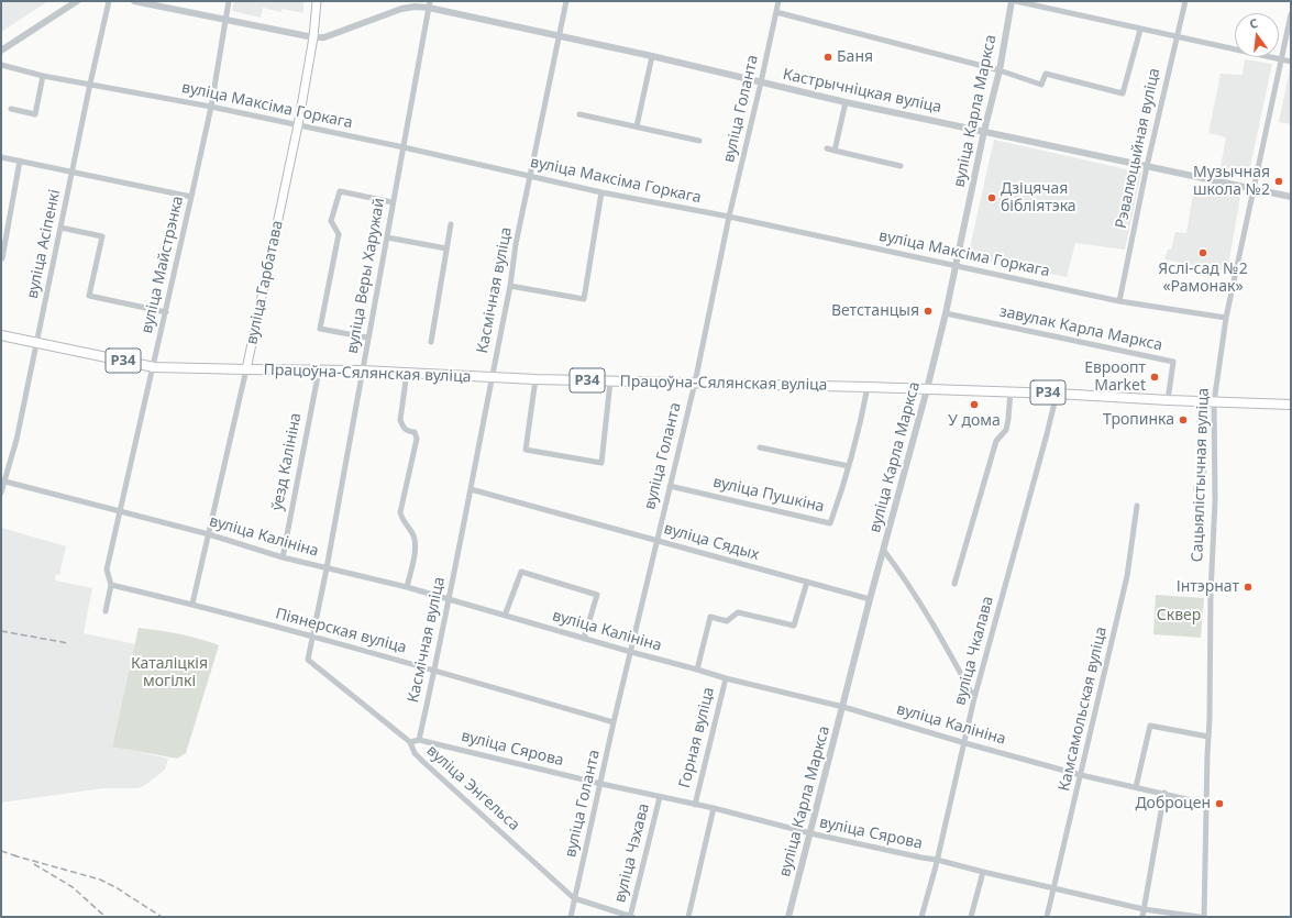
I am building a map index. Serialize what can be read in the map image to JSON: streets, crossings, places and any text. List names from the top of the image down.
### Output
{
  "streets": {
    "main road": ["вуліца Гарбатава", "Р34", "Працоўна-Сялянская вуліца"],
    "street": [
      "Кастрычніцкая вуліца",
      "вуліца Максіма Горкага",
      "вуліца Голанта",
      "вуліца Карла Маркса",
      "Рэвалюцыйная вуліца",
      "вуліца Асіпенкі",
      "вуліца Майстрэнка",
      "вуліца Веры Харужай",
      "Касмічная вуліца",
      "завулак Карла Маркса",
      "ўезд Калініна",
      "Сацыялістычная вуліца",
      "вуліца Пушкіна",
      "вуліца Калініна",
      "вуліца Сядых",
      "Піянерская вуліца",
      "вуліца Чкалава",
      "Камсамольская вуліца",
      "Горная вуліца",
      "вуліца Сярова",
      "вуліца Энгельса",
      "вуліца Чэхава"
    ]
  },
  "crossings": [
    ["Кастрычніцкая вуліца", "вуліца Голанта"],
    ["Кастрычніцкая вуліца", "вуліца Карла Маркса"],
    ["Кастрычніцкая вуліца", "Рэвалюцыйная вуліца"],
    ["Кастрычніцкая вуліца", "вуліца Веры Харужай"],
    ["Кастрычніцкая вуліца", "вуліца Гарбатава"],
    ["Кастрычніцкая вуліца", "Касмічная вуліца"],
    ["Кастрычніцкая вуліца", "Сацыялістычная вуліца"],
    ["вуліца Максіма Горкага", "вуліца Голанта"],
    ["вуліца Максіма Горкага", "вуліца Карла Маркса"],
    ["вуліца Максіма Горкага", "Рэвалюцыйная вуліца"],
    ["вуліца Максіма Горкага", "вуліца Асіпенкі"],
    ["вуліца Максіма Горкага", "вуліца Майстрэнка"],
    ["вуліца Максіма Горкага", "вуліца Веры Харужай"],
    ["вуліца Максіма Горкага", "вуліца Гарбатава"],
    ["вуліца Максіма Горкага", "Касмічная вуліца"],
    ["вуліца Максіма Горкага", "Сацыялістычная вуліца"],
    ["вуліца Голанта", "Працоўна-Сялянская вуліца"],
    ["вуліца Голанта", "вуліца Пушкіна"],
    ["вуліца Голанта", "вуліца Калініна"],
    ["вуліца Голанта", "вуліца Сядых"],
    ["вуліца Голанта", "Піянерская вуліца"],
    ["вуліца Голанта", "вуліца Сярова"],
    ["вуліца Голанта", "вуліца Энгельса"],
    ["вуліца Карла Маркса", "завулак Карла Маркса"],
    ["вуліца Карла Маркса", "Працоўна-Сялянская вуліца"],
    ["вуліца Карла Маркса", "вуліца Калініна"],
    ["вуліца Карла Маркса", "вуліца Сядых"],
    ["вуліца Карла Маркса", "вуліца Сярова"],
    ["вуліца Асіпенкі", "Працоўна-Сялянская вуліца"],
    ["вуліца Асіпенкі", "вуліца Калініна"],
    ["вуліца Майстрэнка", "Працоўна-Сялянская вуліца"],
    ["вуліца Майстрэнка", "вуліца Калініна"],
    ["вуліца Майстрэнка", "Піянерская вуліца"],
    ["вуліца Веры Харужай", "Працоўна-Сялянская вуліца"],
    ["вуліца Веры Харужай", "вуліца Калініна"],
    ["вуліца Веры Харужай", "Піянерская вуліца"],
    ["вуліца Веры Харужай", "вуліца Энгельса"],
    ["вуліца Гарбатава", "Працоўна-Сялянская вуліца"],
    ["вуліца Гарбатава", "вуліца Калініна"],
    ["вуліца Гарбатава", "Піянерская вуліца"],
    ["Касмічная вуліца", "Працоўна-Сялянская вуліца"],
    ["Касмічная вуліца", "вуліца Калініна"],
    ["Касмічная вуліца", "вуліца Сядых"],
    ["Касмічная вуліца", "Піянерская вуліца"],
    ["Касмічная вуліца", "вуліца Сярова"],
    ["завулак Карла Маркса", "Працоўна-Сялянская вуліца"],
    ["Працоўна-Сялянская вуліца", "ўезд Калініна"],
    ["Працоўна-Сялянская вуліца", "Сацыялістычная вуліца"],
    ["Працоўна-Сялянская вуліца", "вуліца Пушкіна"],
    ["Працоўна-Сялянская вуліца", "вуліца Чкалава"],
    ["ўезд Калініна", "вуліца Калініна"],
    ["Сацыялістычная вуліца", "вуліца Калініна"],
    ["вуліца Калініна", "вуліца Чкалава"],
    ["вуліца Калініна", "Камсамольская вуліца"],
    ["вуліца Калініна", "Горная вуліца"],
    ["вуліца Чкалава", "вуліца Сярова"],
    ["Камсамольская вуліца", "вуліца Сярова"],
    ["Горная вуліца", "вуліца Сярова"],
    ["вуліца Сярова", "вуліца Энгельса"],
    ["вуліца Сярова", "вуліца Чэхава"],
    ["вуліца Энгельса", "вуліца Чэхава"]
  ],
  "parks": ["Сквер", "Каталіцкія могілкі"],
  "places": [
    "Баня",
    "Музычная школа №2",
    "Дзіцячая бібліятэка",
    "Яслі-сад №2 «Рамонак»",
    "Ветстанцыя",
    "Евроопт Market",
    "У дома",
    "Тропинка",
    "Інтэрнат",
    "Доброцен"
  ],
  "north": "top"
}
